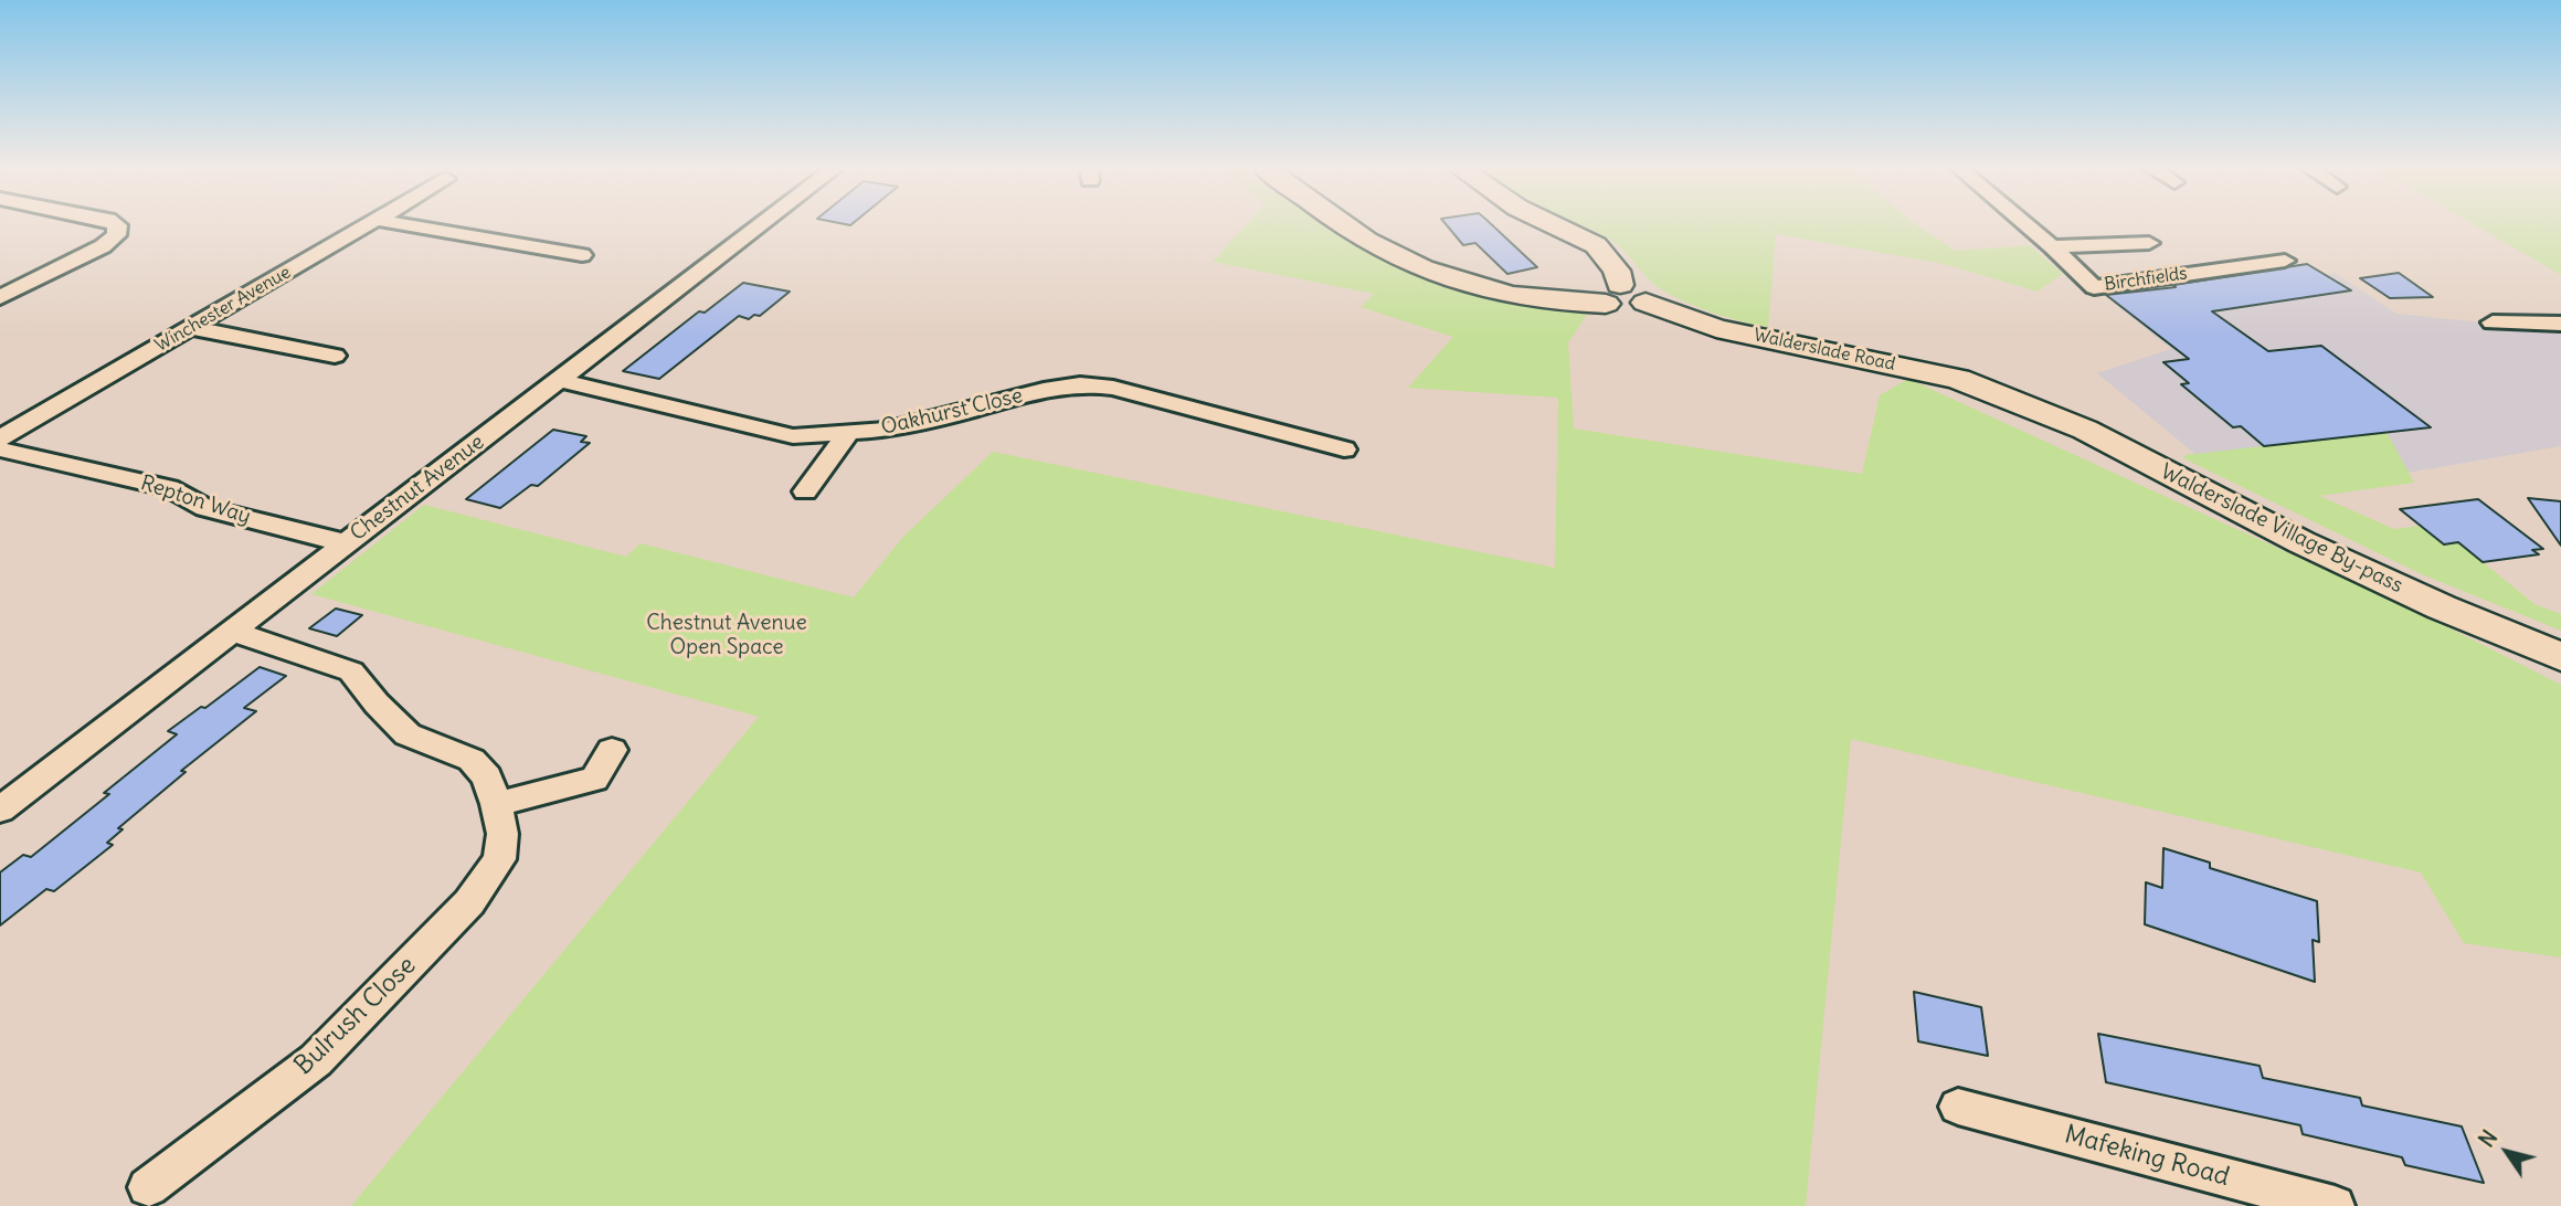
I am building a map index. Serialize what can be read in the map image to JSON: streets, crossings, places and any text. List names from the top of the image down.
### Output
{
  "streets": {
    "street": [
      "Birchfields",
      "Winchester Avenue",
      "Walderslade Road",
      "Oakhurst Close",
      "Chestnut Avenue",
      "Repton Way",
      "Walderslade Village By-pass",
      "Bulrush Close",
      "Mafeking Road"
    ]
  },
  "crossings": [
    ["Walderslade Road", "Walderslade Village By-pass"],
    ["Oakhurst Close", "Chestnut Avenue"],
    ["Chestnut Avenue", "Repton Way"],
    ["Chestnut Avenue", "Bulrush Close"]
  ],
  "parks": ["Chestnut Avenue Open Space"],
  "north": "top left"
}
